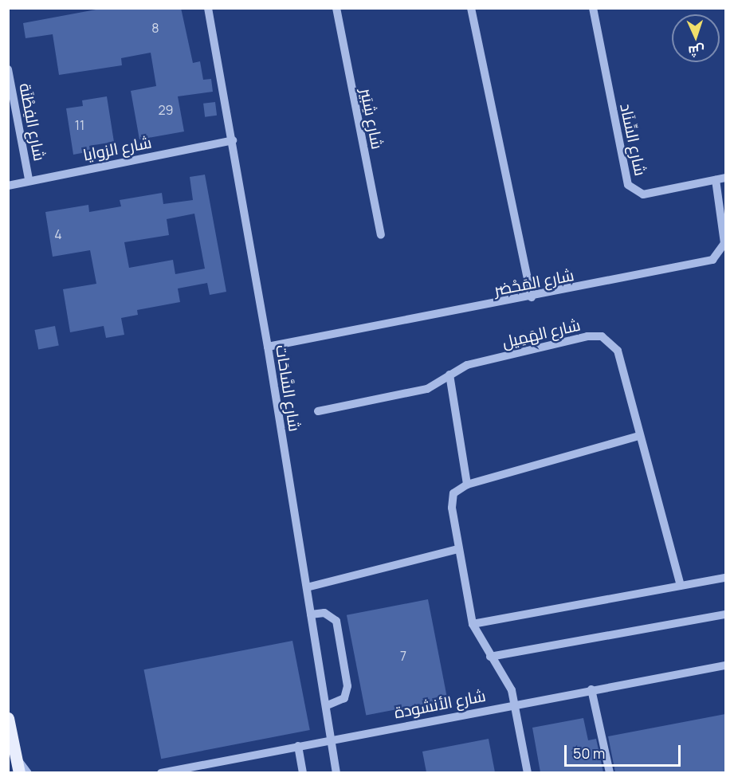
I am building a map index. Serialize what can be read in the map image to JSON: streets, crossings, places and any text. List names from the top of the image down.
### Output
{
  "streets": {
    "street": [
      "شارع شِبَير",
      "شارع الفِطْنَة",
      "شارع السِّنَاد",
      "شارع الزوايا",
      "شارع المَحْضر",
      "شارع الهَمِيل",
      "شارع السَّاحَات",
      "شارع الأنشودة"
    ]
  },
  "crossings": [
    ["شارع الفِطْنَة", "شارع الزوايا"],
    ["شارع السِّنَاد", "شارع المَحْضر"],
    ["شارع الزوايا", "شارع السَّاحَات"],
    ["شارع المَحْضر", "شارع السَّاحَات"],
    ["شارع السَّاحَات", "شارع الأنشودة"]
  ],
  "house_numbers": [
    "8",
    "29",
    "11",
    "4",
    "7"
  ],
  "scale_bar": "50 m",
  "north": "bottom"
}
